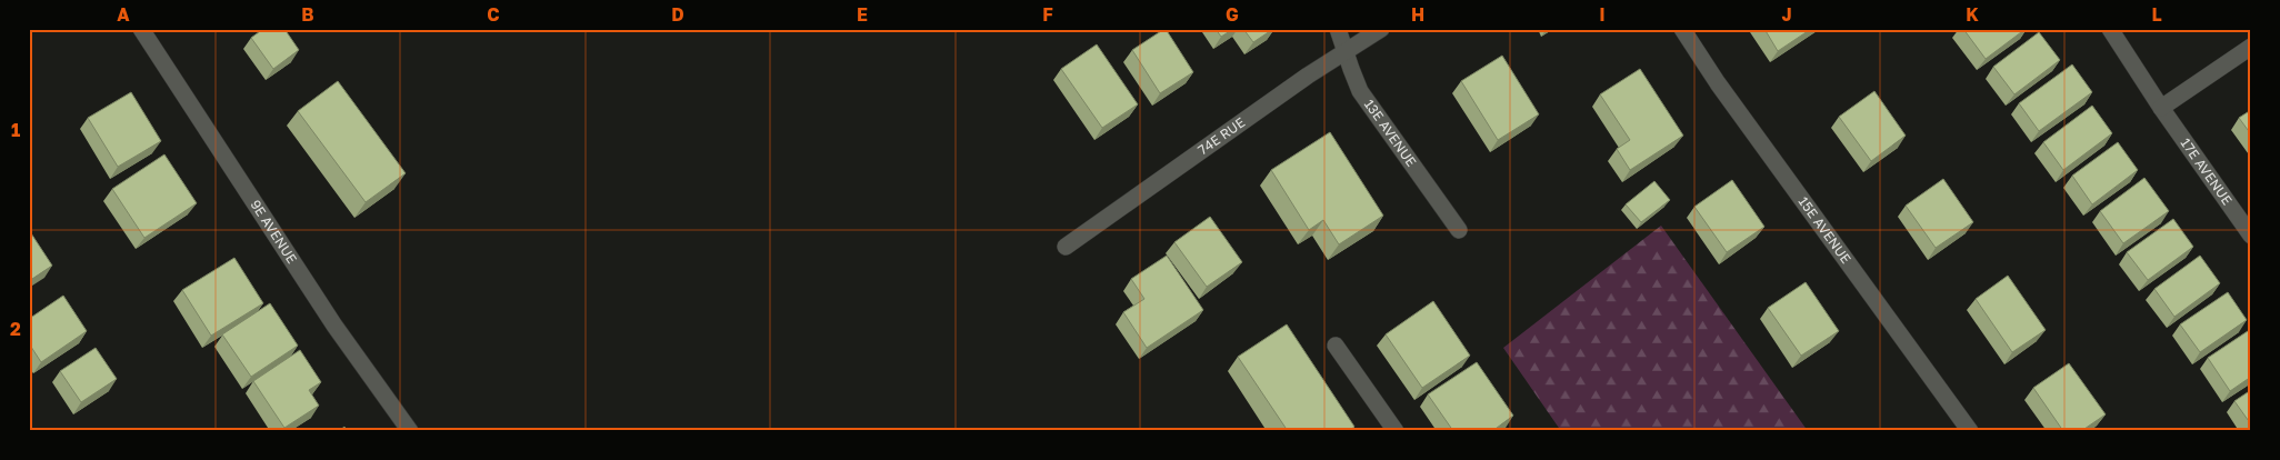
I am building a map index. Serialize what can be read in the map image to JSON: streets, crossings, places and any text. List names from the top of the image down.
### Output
{
  "streets": {
    "street": [
      "13E AVENUE",
      "74E RUE",
      "17E AVENUE",
      "9E AVENUE",
      "15E AVENUE"
    ]
  },
  "crossings": [
    ["13E AVENUE", "74E RUE"]
  ],
  "grid": {
    "columns": [
      "A",
      "B",
      "C",
      "D",
      "E",
      "F",
      "G",
      "H",
      "I",
      "J",
      "K",
      "L"
    ],
    "rows": ["1", "2"]
  }
}
